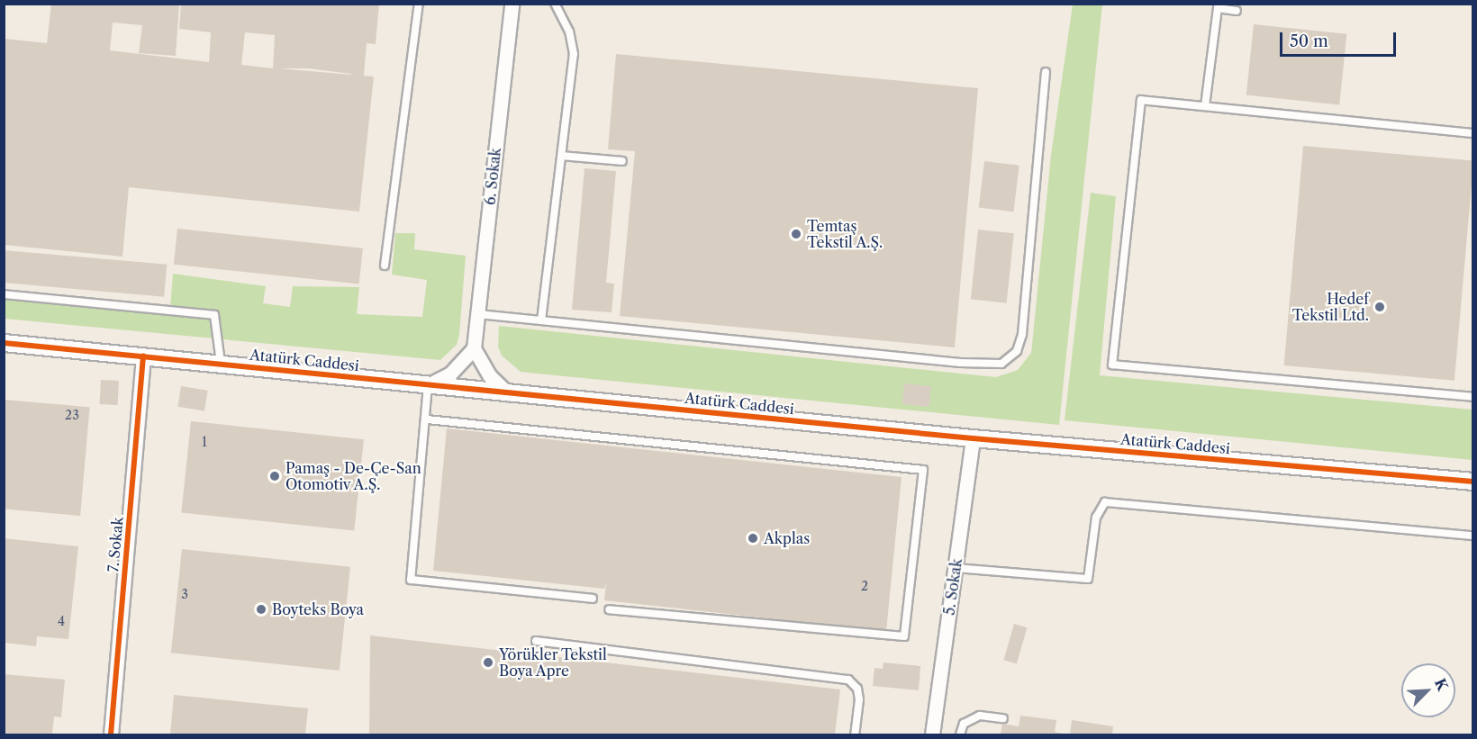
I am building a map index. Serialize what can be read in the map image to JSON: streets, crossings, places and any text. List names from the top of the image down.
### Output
{
  "streets": {
    "street": [
      "6. Sokak",
      "Atatürk Caddesi",
      "7. Sokak",
      "5. Sokak"
    ]
  },
  "crossings": [
    ["Atatürk Caddesi", "7. Sokak"],
    ["Atatürk Caddesi", "5. Sokak"]
  ],
  "places": [
    "Temtaş Tekstil A.Ş.",
    "Hedef Tekstil Ltd.",
    "Pamaş - De-Çe-San Otomotiv A.Ş.",
    "Akplas",
    "Boyteks Boya",
    "Yörükler Tekstil Boya Apre"
  ],
  "house_numbers": [
    "23",
    "1",
    "2",
    "3",
    "4"
  ],
  "scale_bar": "50 m",
  "north": "top right"
}
